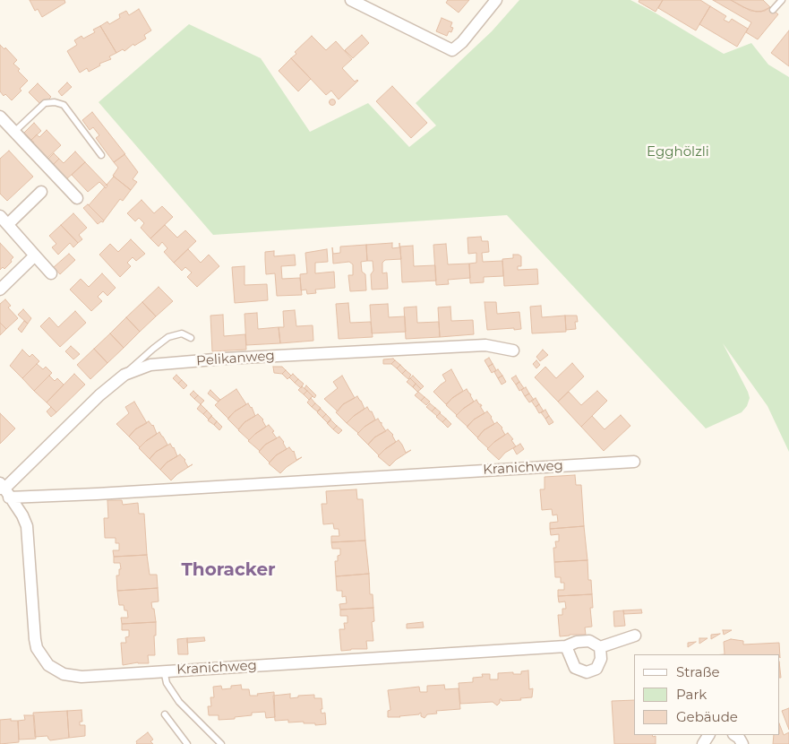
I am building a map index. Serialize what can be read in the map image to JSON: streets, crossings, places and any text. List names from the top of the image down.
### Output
{
  "streets": {
    "street": ["Pelikanweg", "Kranichweg"]
  },
  "crossings": [
    ["Pelikanweg", "Kranichweg"]
  ],
  "districts": ["Thoracker"],
  "parks": ["Egghölzli"],
  "legend": ["Straße", "Park", "Gebäude"]
}
